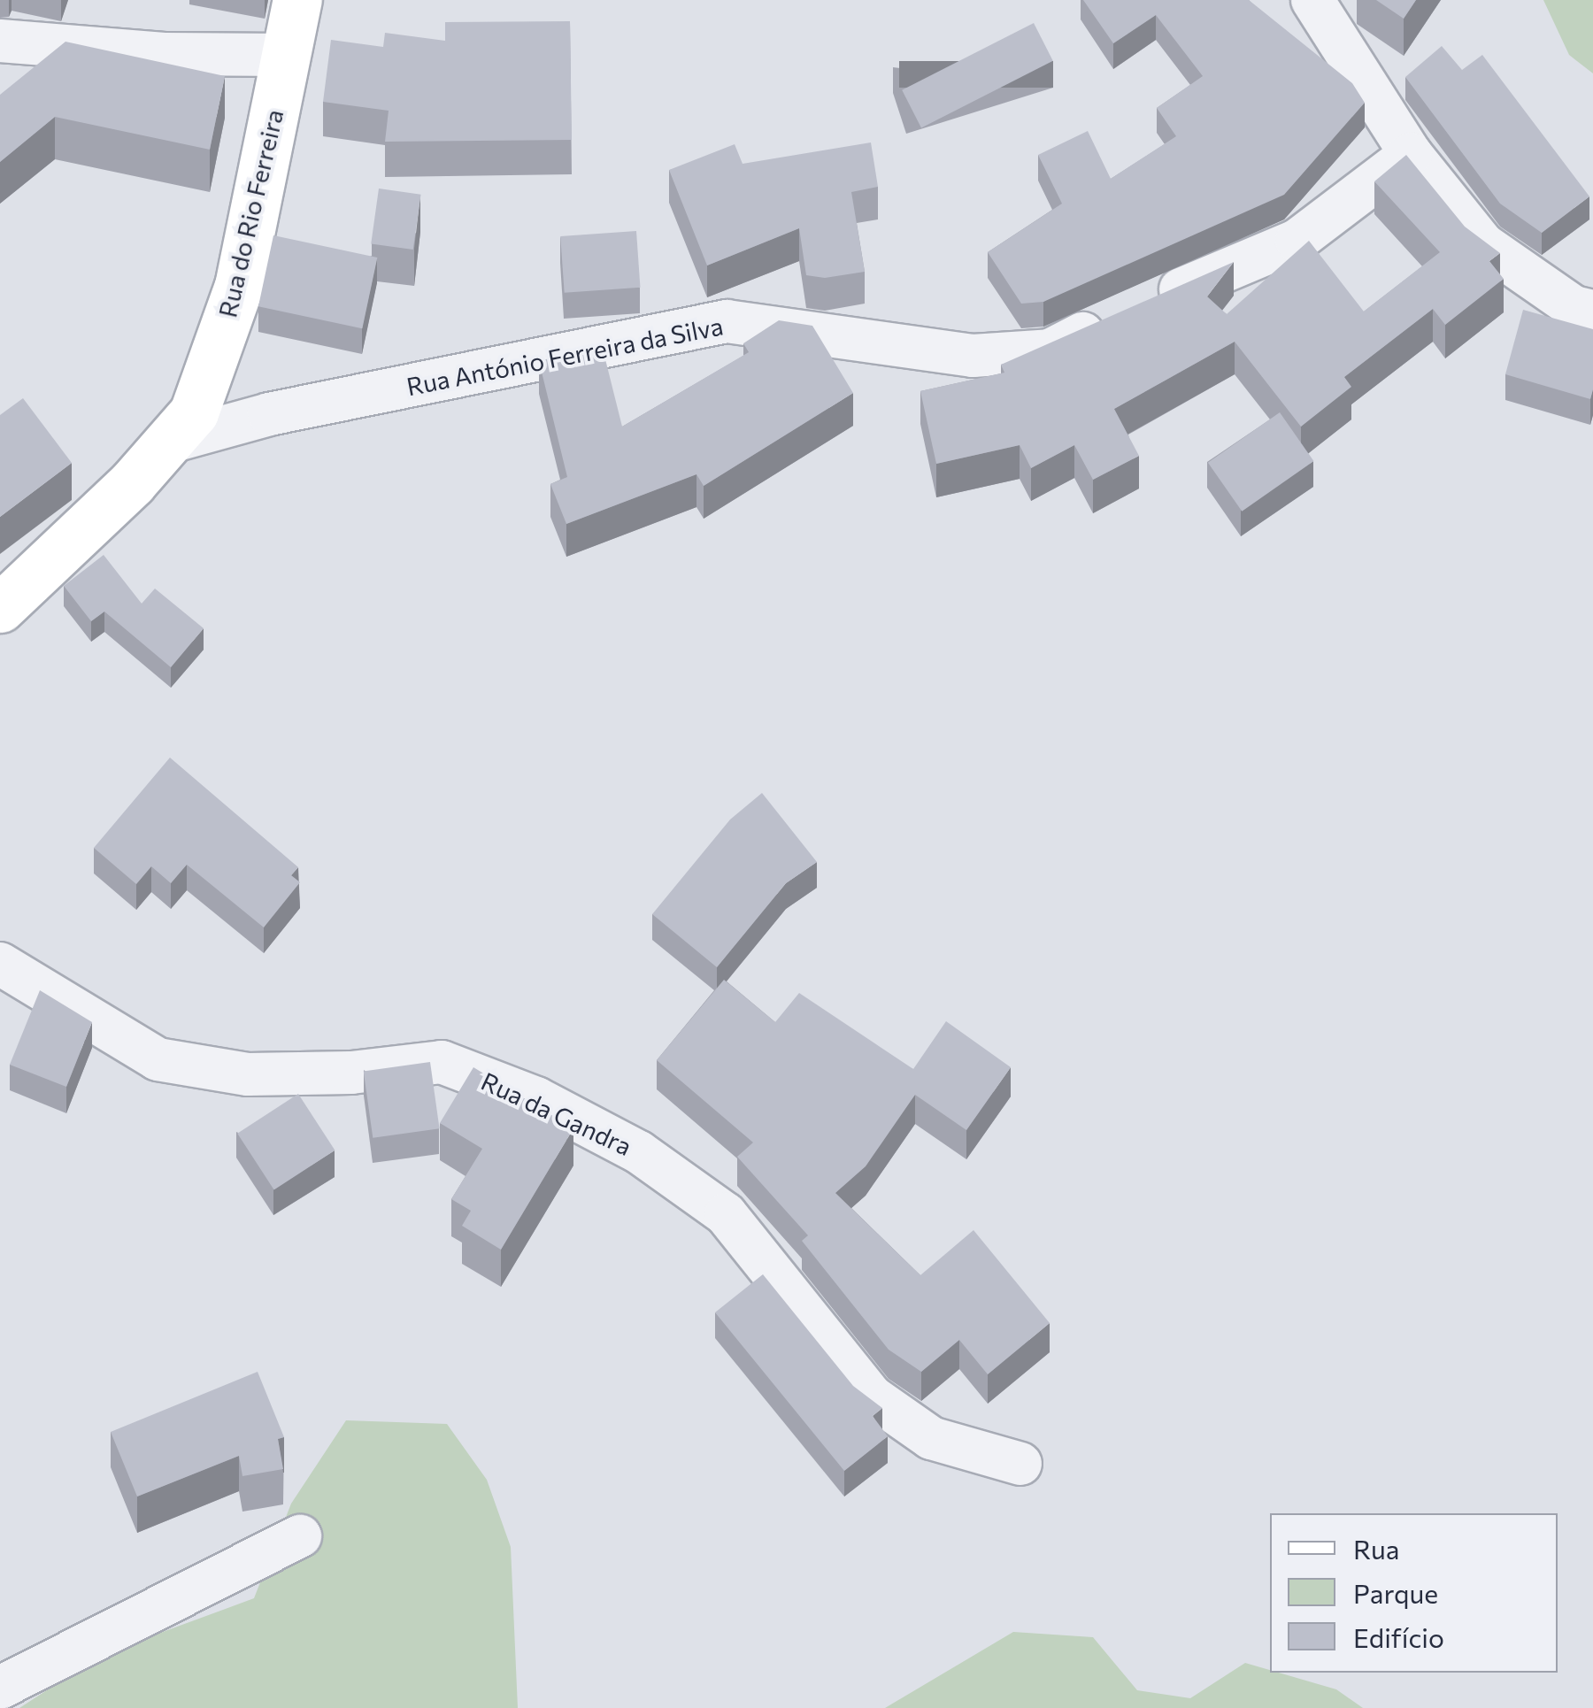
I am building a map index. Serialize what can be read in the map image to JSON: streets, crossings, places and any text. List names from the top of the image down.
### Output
{
  "streets": {
    "street": ["Rua do Rio Ferreira", "Rua António Ferreira da Silva", "Rua da Gandra"]
  },
  "crossings": [
    ["Rua do Rio Ferreira", "Rua António Ferreira da Silva"]
  ],
  "legend": ["Rua", "Parque", "Edifício"]
}
